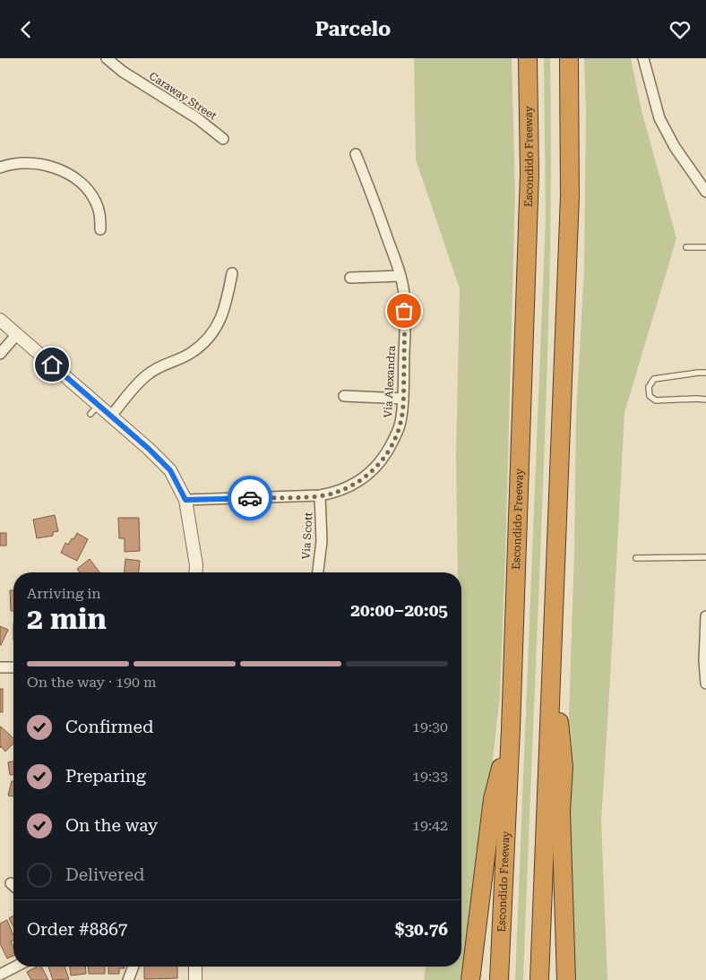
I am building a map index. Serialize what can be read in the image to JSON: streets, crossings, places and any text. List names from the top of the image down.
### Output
{
  "streets": {
    "highway": ["Escondido Freeway"],
    "street": ["Caraway Street", "Via Alexandra", "Via Scott"]
  },
  "crossings": [
    ["Via Alexandra", "Via Scott"]
  ],
  "page": {
    "header": "Parcelo",
    "heading": ["2 min", "Arriving in", "20:00–20:05"],
    "panel": ["Order #8867", "$30.76"],
    "bar": "On the way · 190 m",
    "list": [
      ["Confirmed", "19:30"],
      ["Preparing", "19:33"],
      ["On the way", "19:42"],
      "Delivered"
    ]
  }
}
